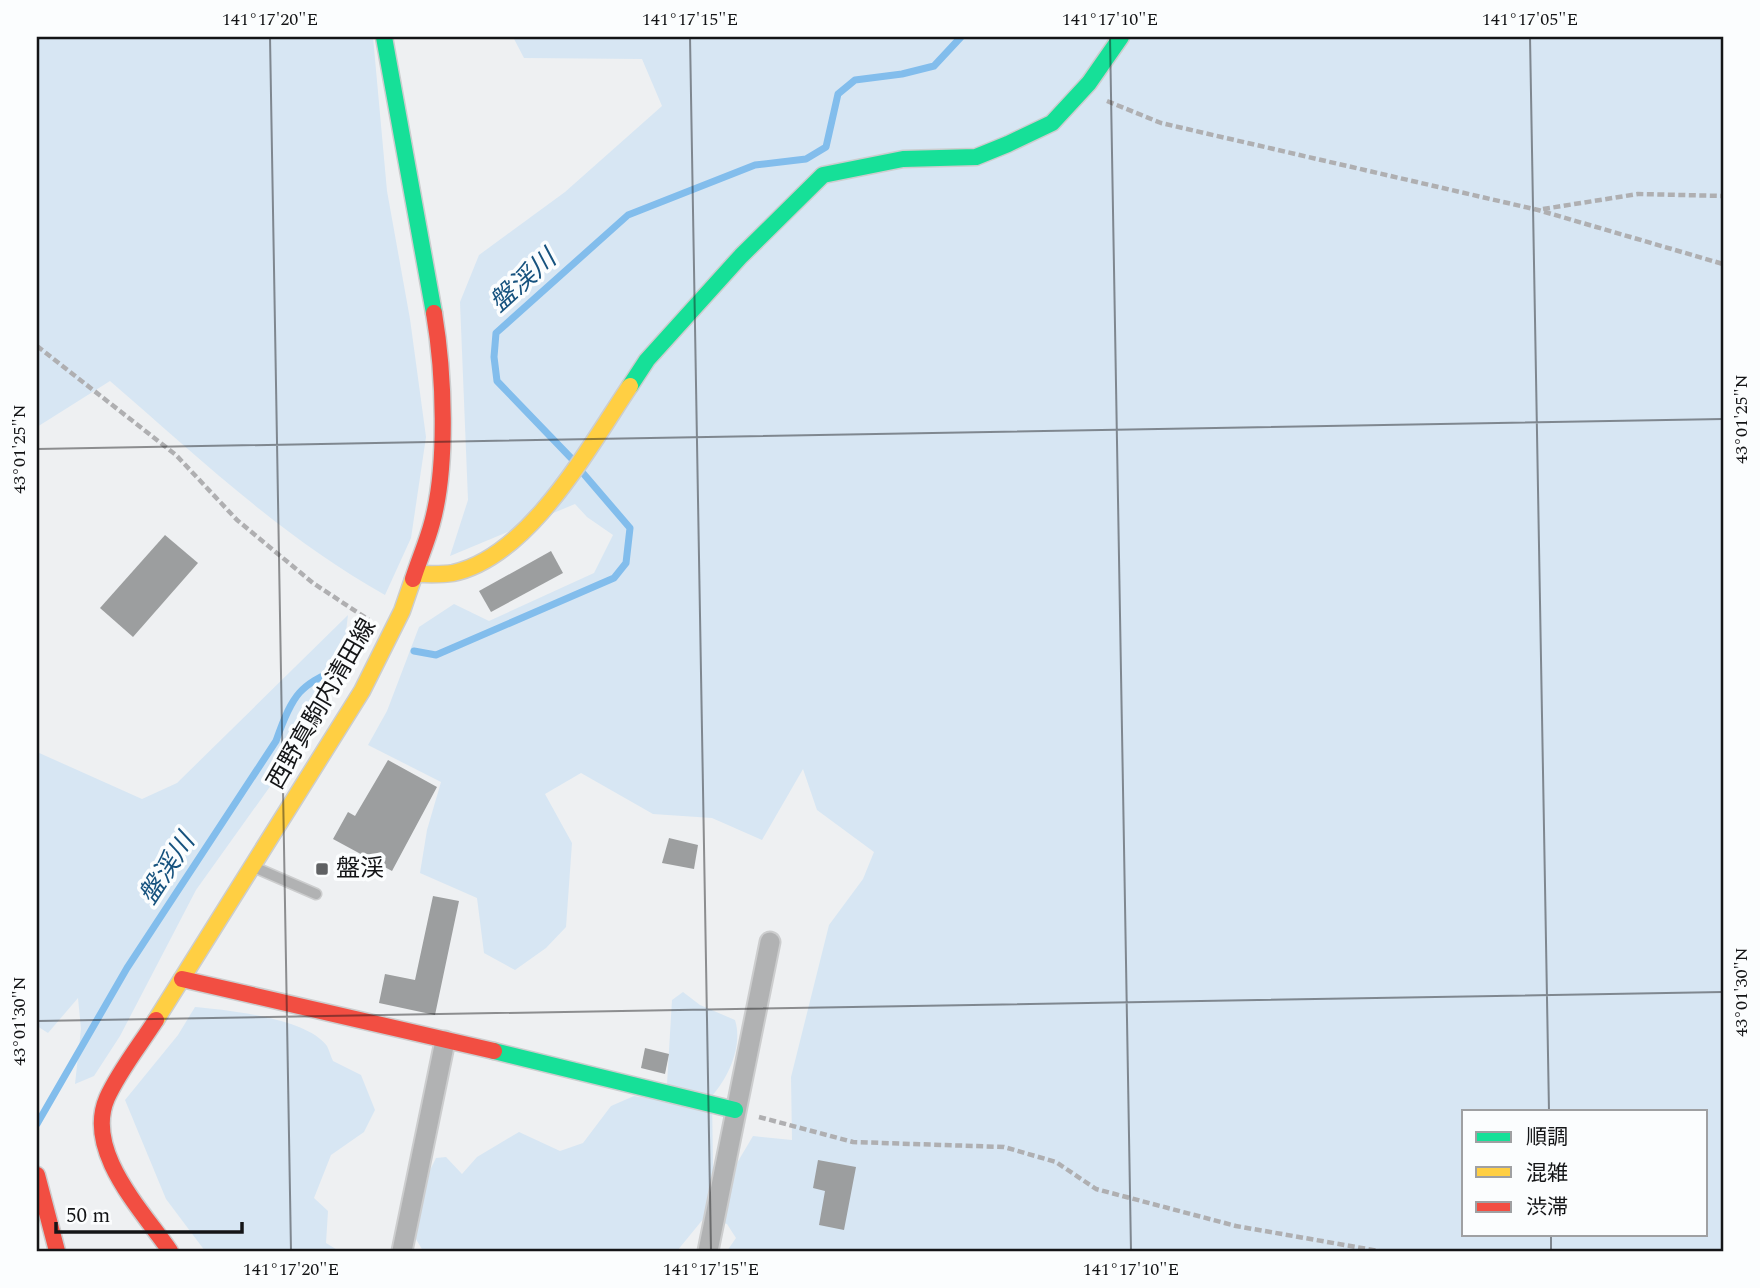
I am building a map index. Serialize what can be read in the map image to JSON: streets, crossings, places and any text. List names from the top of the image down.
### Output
{
  "streets": {
    "street": ["西野真駒内清田線"]
  },
  "water": ["盤渓川"],
  "places": {
    "transit": ["盤渓"]
  },
  "legend": ["順調", "混雑", "渋滞"],
  "scale_bar": "50 m",
  "coordinates": [
    "141°17'20\"E",
    "141°17'15\"E",
    "141°17'10\"E",
    "141°17'05\"E",
    "43°01'25\"N",
    "43°01'30\"N"
  ]
}
